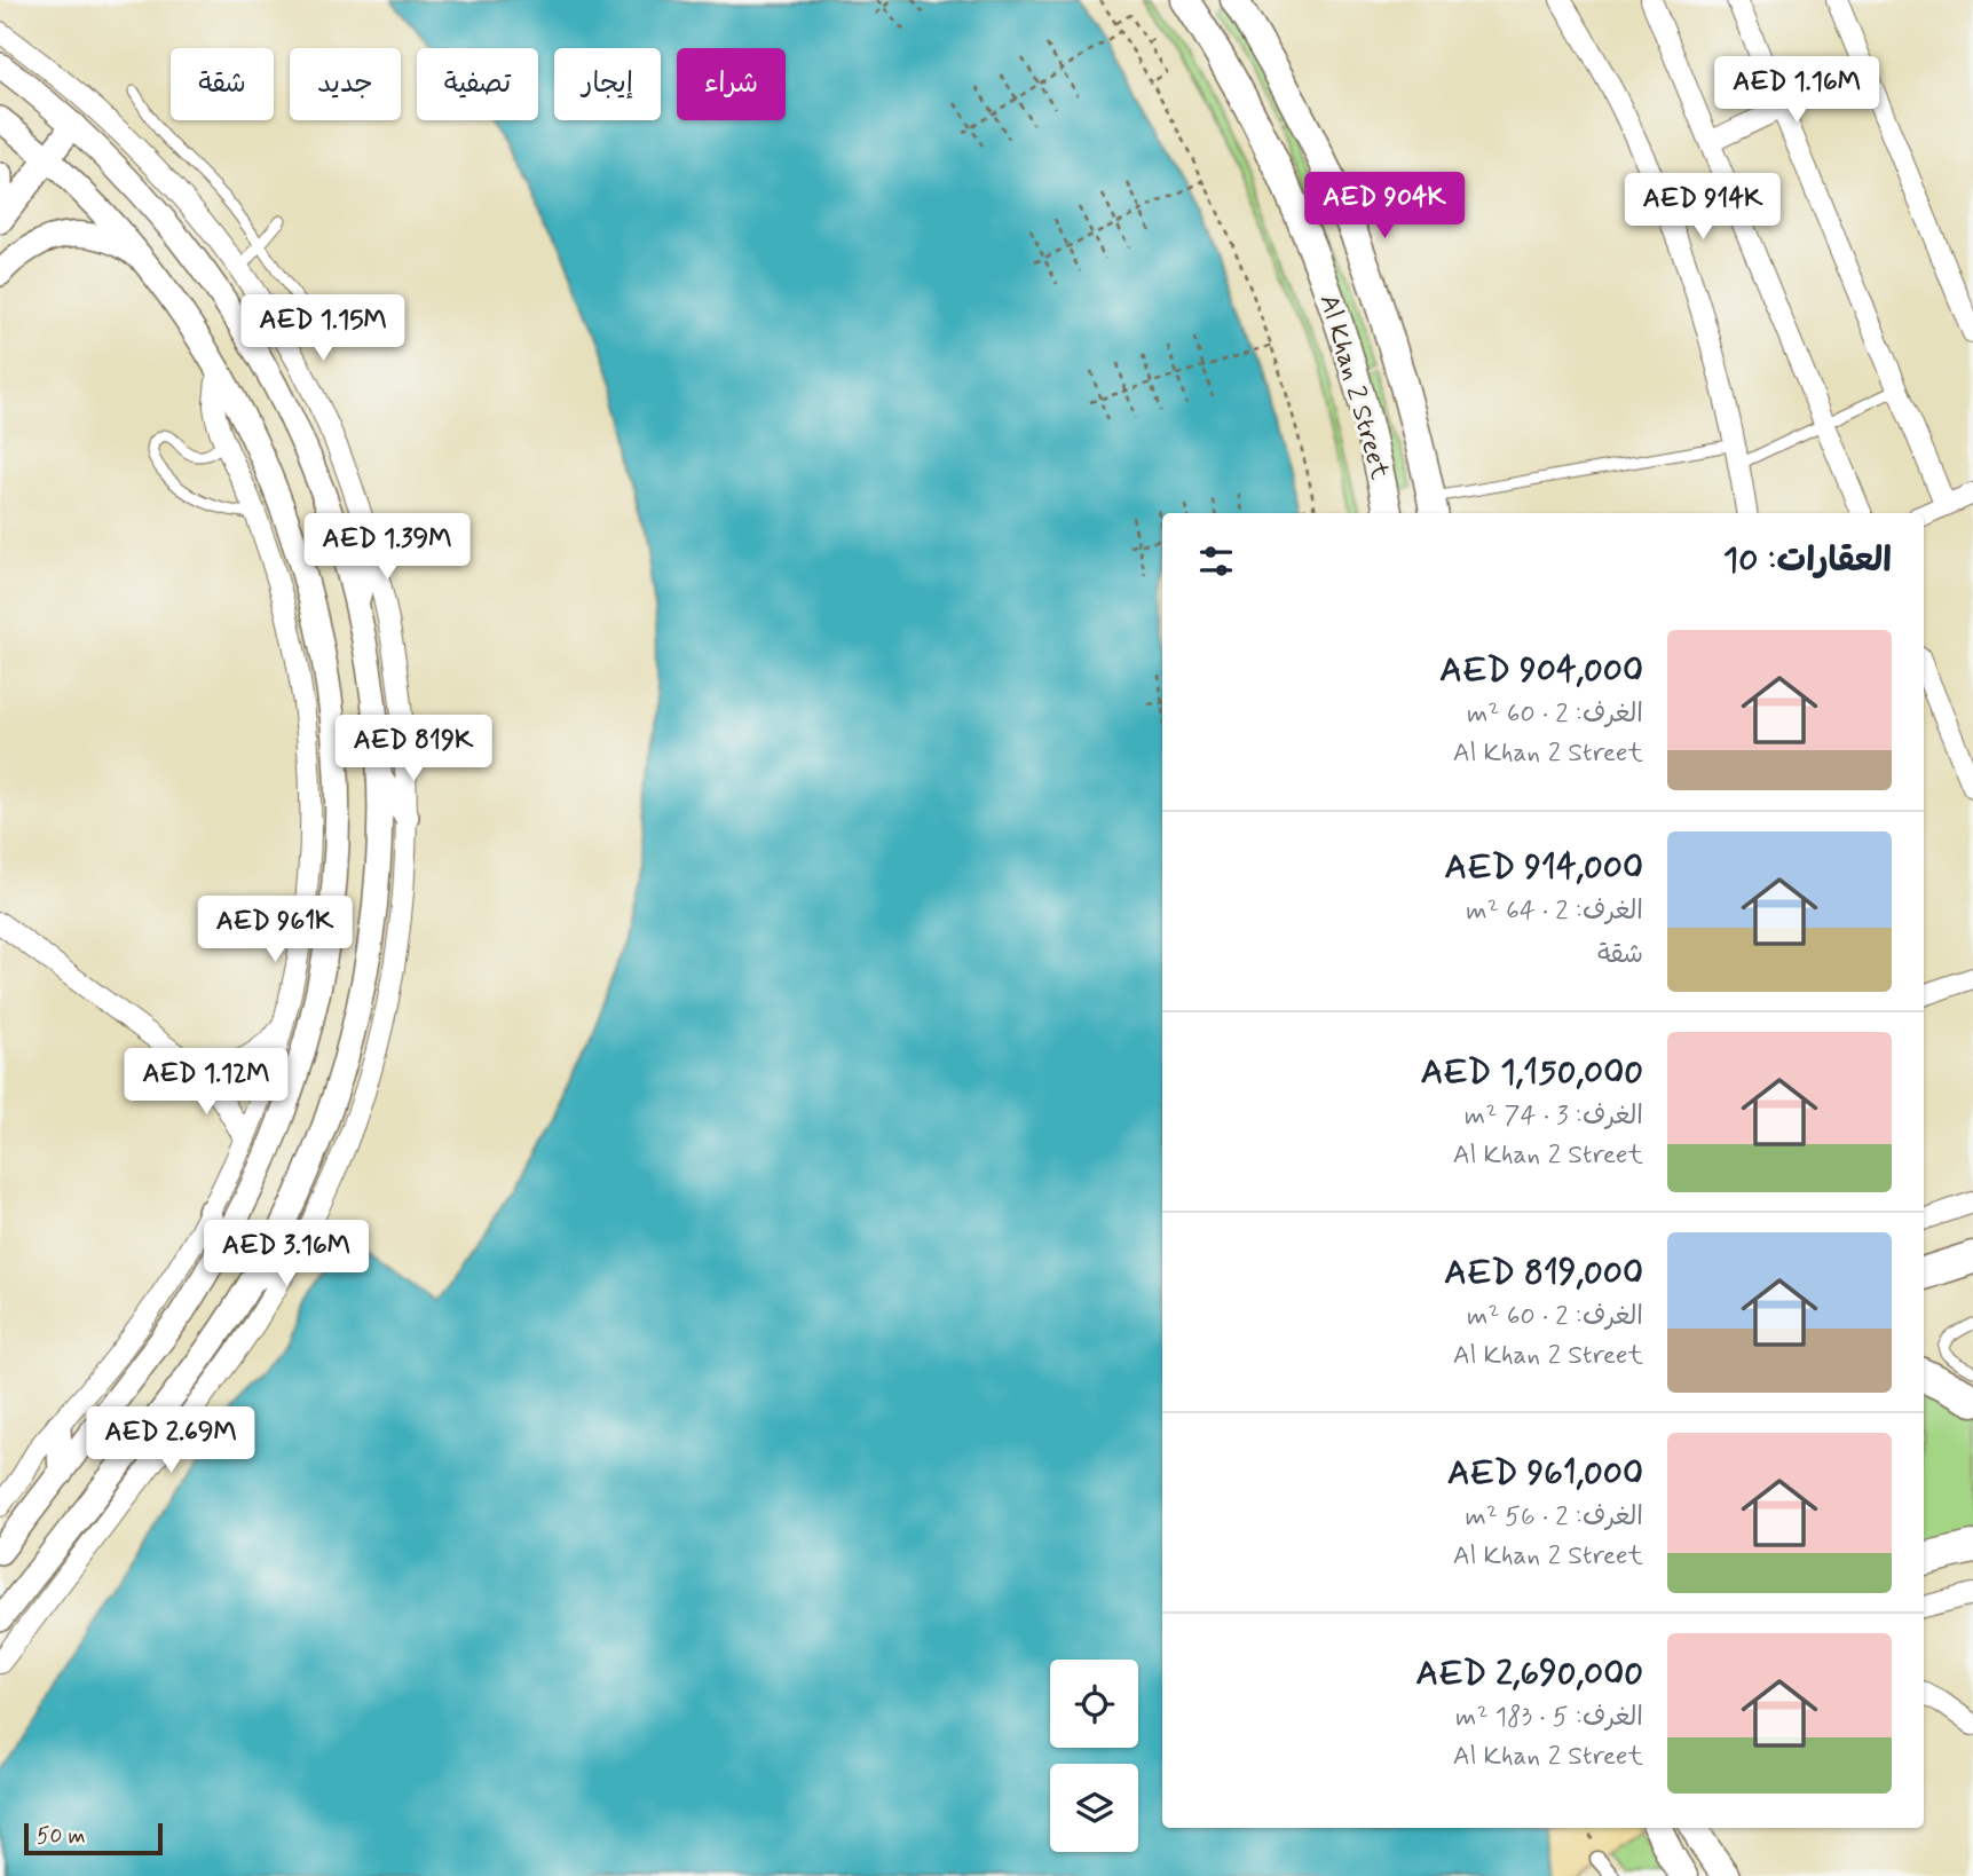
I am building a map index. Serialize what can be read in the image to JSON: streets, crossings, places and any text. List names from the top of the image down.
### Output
{
  "streets": {
    "main road": ["Al Khan 2 Street"]
  },
  "scale_bar": "50 m",
  "page": {
    "chip": [
      "شراء",
      "إيجار",
      "تصفية",
      "جديد",
      "شقة"
    ],
    "price": [
      "AED 1.16M",
      "AED 904K",
      "AED 914K",
      "AED 1.15M",
      "AED 1.39M",
      "AED 819K",
      "AED 961K",
      "AED 1.12M",
      "AED 3.16M",
      "AED 2.69M"
    ],
    "heading": "العقارات: 10",
    "list": [
      {
        "name": "AED 904,000",
        "note": "الغرف: 2 · 60 m² · Al Khan 2 Street"
      },
      {
        "name": "AED 914,000",
        "note": "الغرف: 2 · 64 m² · شقة"
      },
      {
        "name": "AED 1,150,000",
        "note": "الغرف: 3 · 74 m² · Al Khan 2 Street"
      },
      {
        "name": "AED 819,000",
        "note": "الغرف: 2 · 60 m² · Al Khan 2 Street"
      },
      {
        "name": "AED 961,000",
        "note": "الغرف: 2 · 56 m² · Al Khan 2 Street"
      },
      {
        "name": "AED 2,690,000",
        "note": "الغرف: 5 · 183 m² · Al Khan 2 Street"
      }
    ],
    "scale": "50 m"
  }
}
